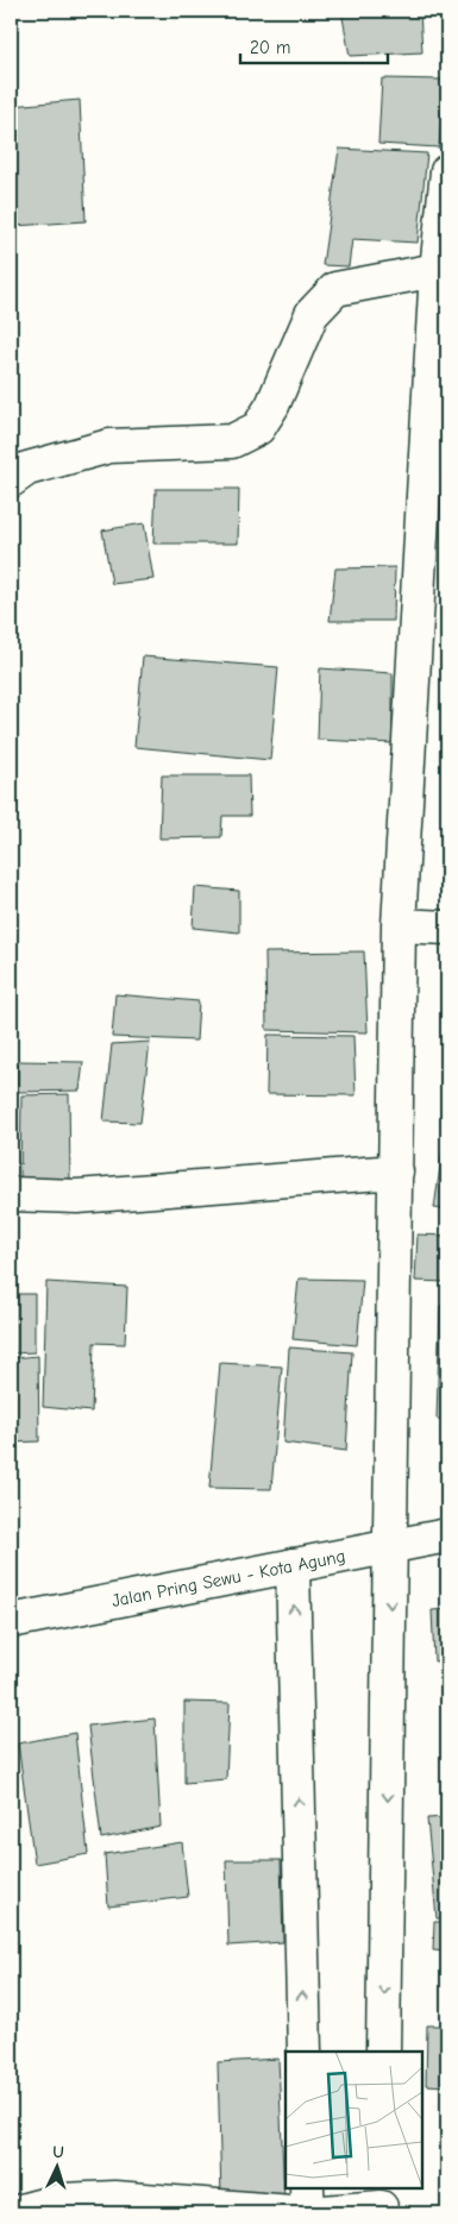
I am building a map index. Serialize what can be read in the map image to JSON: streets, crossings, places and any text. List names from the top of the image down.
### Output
{
  "streets": {
    "main road": ["Jalan Pring Sewu - Kota Agung"]
  },
  "scale_bar": "20 m",
  "north": "top"
}
